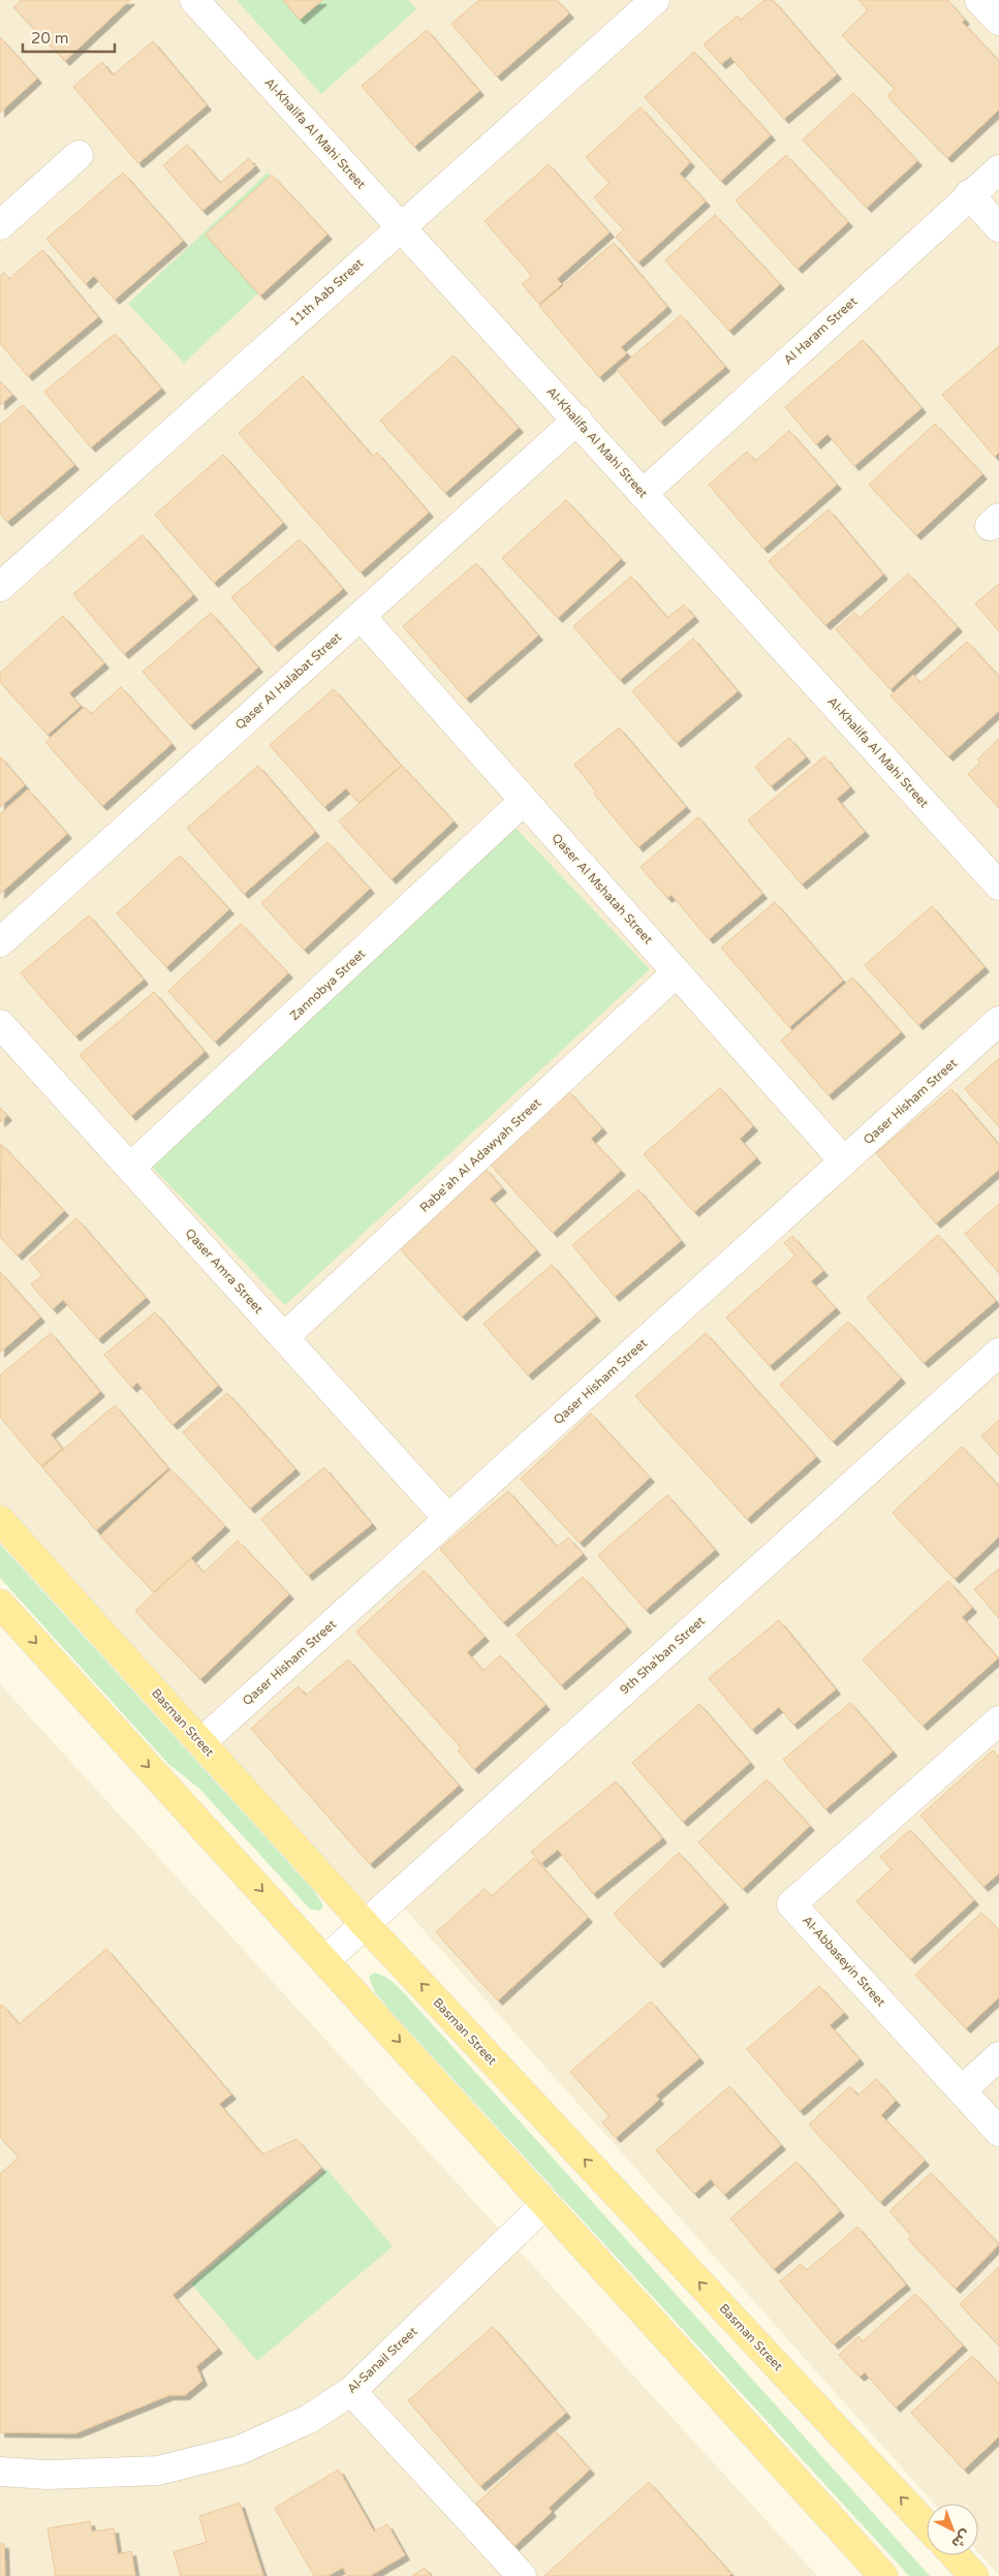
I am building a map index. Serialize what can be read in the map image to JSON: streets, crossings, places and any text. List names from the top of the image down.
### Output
{
  "streets": {
    "main road": ["Basman Street"],
    "street": [
      "Al-Khalifa Al Mahi Street",
      "11th Aab Street",
      "Al Haram Street",
      "Qaser Al Halabat Street",
      "Qaser Al Mshatah Street",
      "Zannobya Street",
      "Qaser Hisham Street",
      "Rabe'ah Al Adawyah Street",
      "Qaser Amra Street",
      "9th Sha'ban Street",
      "Al-Abbaseyin Street",
      "Al-Sanail Street"
    ]
  },
  "crossings": [
    ["Al-Khalifa Al Mahi Street", "11th Aab Street"],
    ["Al-Khalifa Al Mahi Street", "Al Haram Street"],
    ["Al-Khalifa Al Mahi Street", "Qaser Al Halabat Street"],
    ["Qaser Al Halabat Street", "Qaser Al Mshatah Street"],
    ["Qaser Al Mshatah Street", "Zannobya Street"],
    ["Qaser Al Mshatah Street", "Qaser Hisham Street"],
    ["Qaser Al Mshatah Street", "Rabe'ah Al Adawyah Street"],
    ["Zannobya Street", "Qaser Amra Street"],
    ["Qaser Hisham Street", "Qaser Amra Street"],
    ["Qaser Hisham Street", "Basman Street"],
    ["Rabe'ah Al Adawyah Street", "Qaser Amra Street"],
    ["9th Sha'ban Street", "Basman Street"]
  ],
  "scale_bar": "20 m",
  "north": "bottom right"
}
